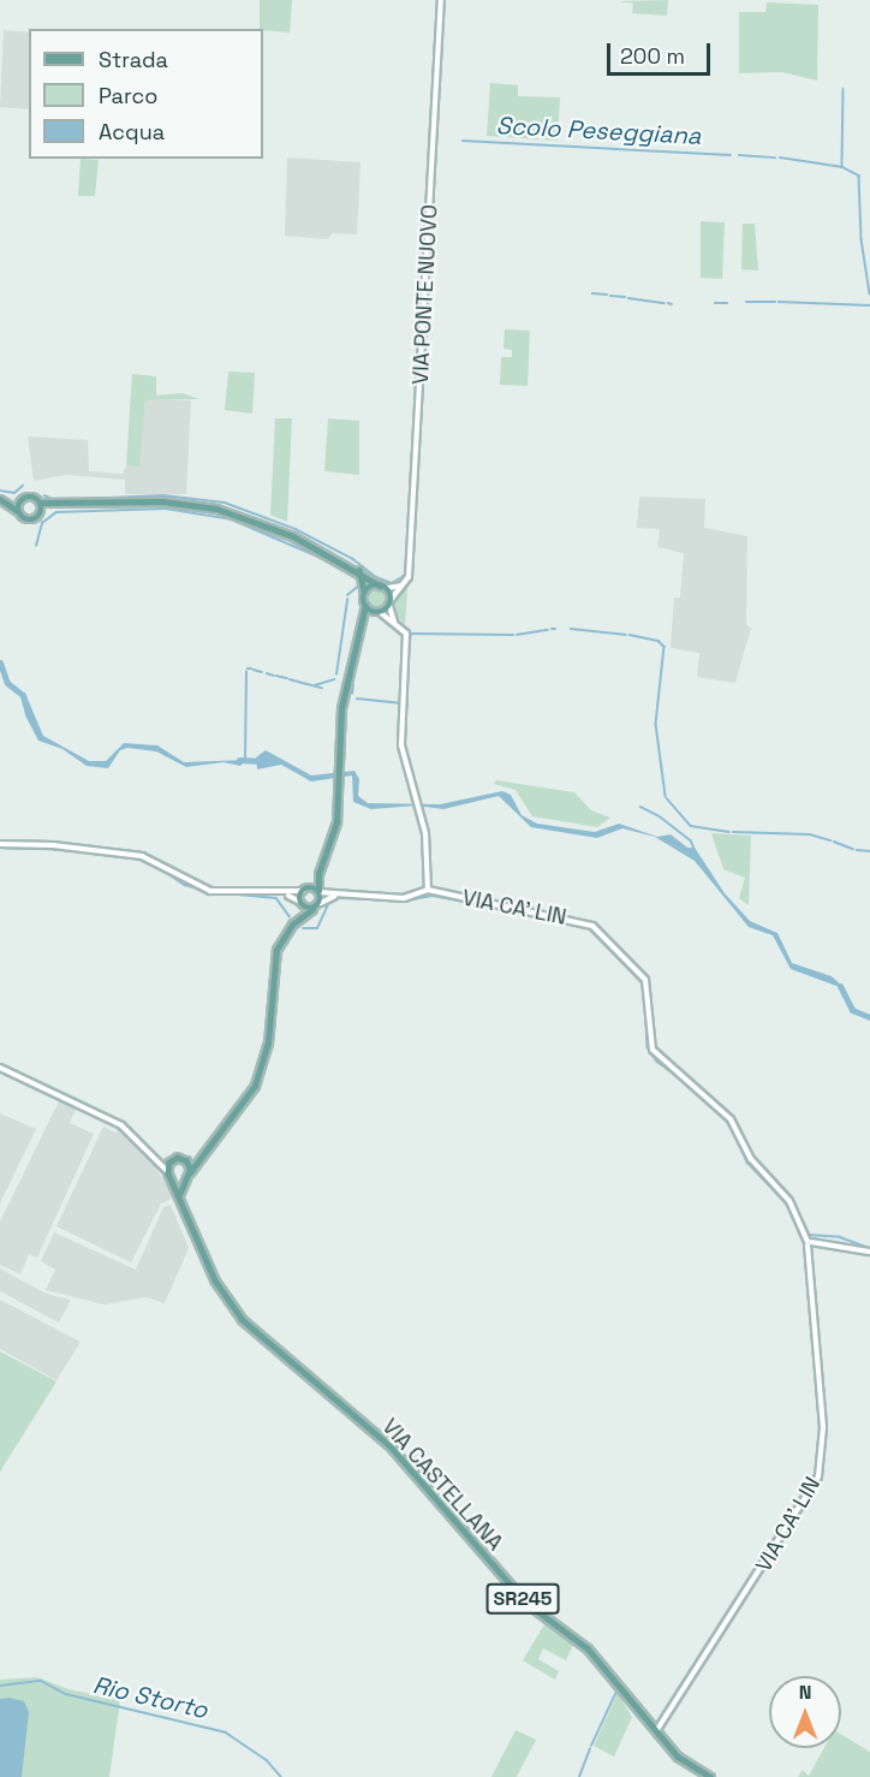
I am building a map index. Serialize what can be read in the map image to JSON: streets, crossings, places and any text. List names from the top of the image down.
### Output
{
  "streets": {
    "main road": ["VIA CASTELLANA", "SR245"],
    "street": ["VIA PONTE NUOVO", "VIA CA' LIN"]
  },
  "crossings": [
    ["VIA CA' LIN", "VIA CASTELLANA"]
  ],
  "water": ["Scolo Peseggiana", "Rio Storto"],
  "legend": ["Strada", "Parco", "Acqua"],
  "scale_bar": "200 m",
  "north": "top"
}
